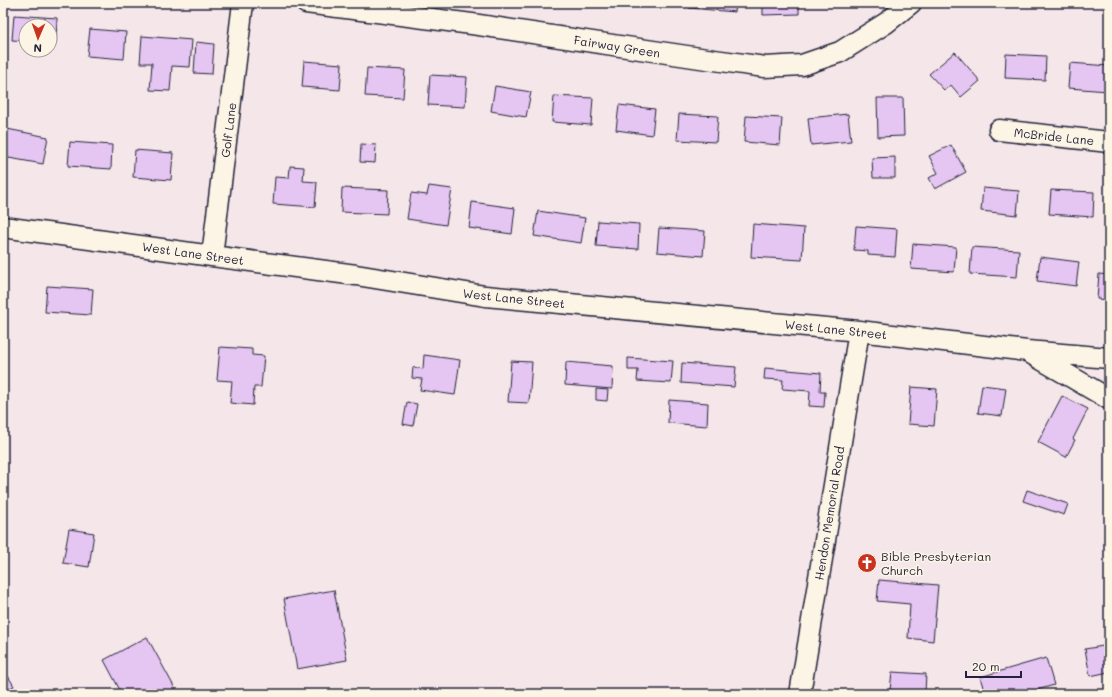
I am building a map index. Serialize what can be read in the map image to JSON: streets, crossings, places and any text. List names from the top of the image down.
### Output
{
  "streets": {
    "street": [
      "Fairway Green",
      "Golf Lane",
      "McBride Lane",
      "West Lane Street",
      "Hendon Memorial Road"
    ]
  },
  "crossings": [
    ["Golf Lane", "West Lane Street"],
    ["West Lane Street", "Hendon Memorial Road"]
  ],
  "places": {
    "church": ["Bible Presbyterian Church"]
  },
  "scale_bar": "20 m",
  "north": "bottom"
}
